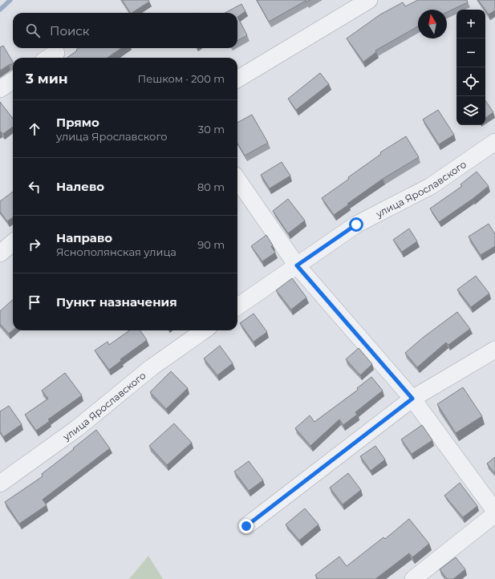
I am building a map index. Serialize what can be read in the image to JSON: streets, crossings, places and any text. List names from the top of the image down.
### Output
{
  "streets": {
    "street": ["улица Ярославского"]
  },
  "north": "top",
  "page": {
    "map_buttons": ["+", "−"],
    "search": "Поиск",
    "heading": ["3 мин", "Пешком · 200 m"],
    "list": [
      ["Прямо", "улица Ярославского", "30 m"],
      ["Налево", "80 m"],
      ["Направо", "Яснополянская улица", "90 m"],
      "Пункт назначения"
    ]
  }
}
